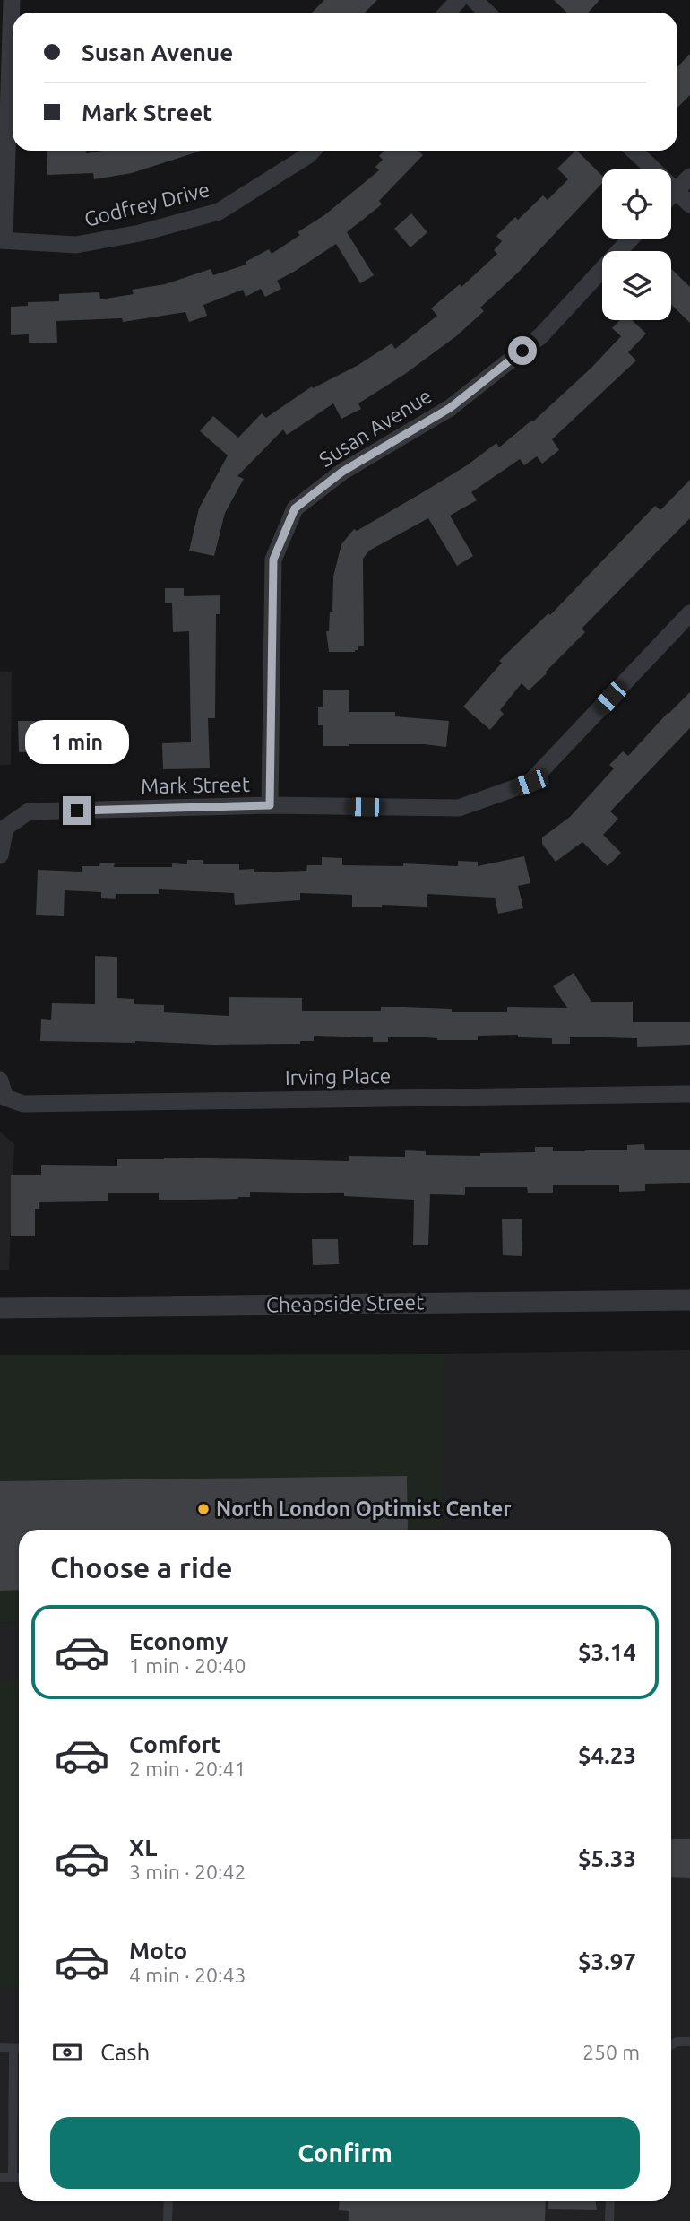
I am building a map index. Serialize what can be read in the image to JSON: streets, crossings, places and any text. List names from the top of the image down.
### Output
{
  "streets": {
    "street": [
      "Godfrey Drive",
      "Susan Avenue",
      "Mark Street",
      "Irving Place",
      "Cheapside Street"
    ]
  },
  "crossings": [
    ["Susan Avenue", "Mark Street"]
  ],
  "places": ["North London Optimist Center"],
  "page": {
    "banner": ["Susan Avenue", "Mark Street"],
    "bubble": "1 min",
    "heading": "Choose a ride",
    "list": [
      {
        "name": "Economy",
        "note": "1 min · 20:40",
        "value": "$3.14"
      },
      {
        "name": "Comfort",
        "note": "2 min · 20:41",
        "value": "$4.23"
      },
      {
        "name": "XL",
        "note": "3 min · 20:42",
        "value": "$5.33"
      },
      {
        "name": "Moto",
        "note": "4 min · 20:43",
        "value": "$3.97"
      }
    ],
    "pay": ["Cash", "250 m"],
    "buttons": "Confirm"
  }
}
